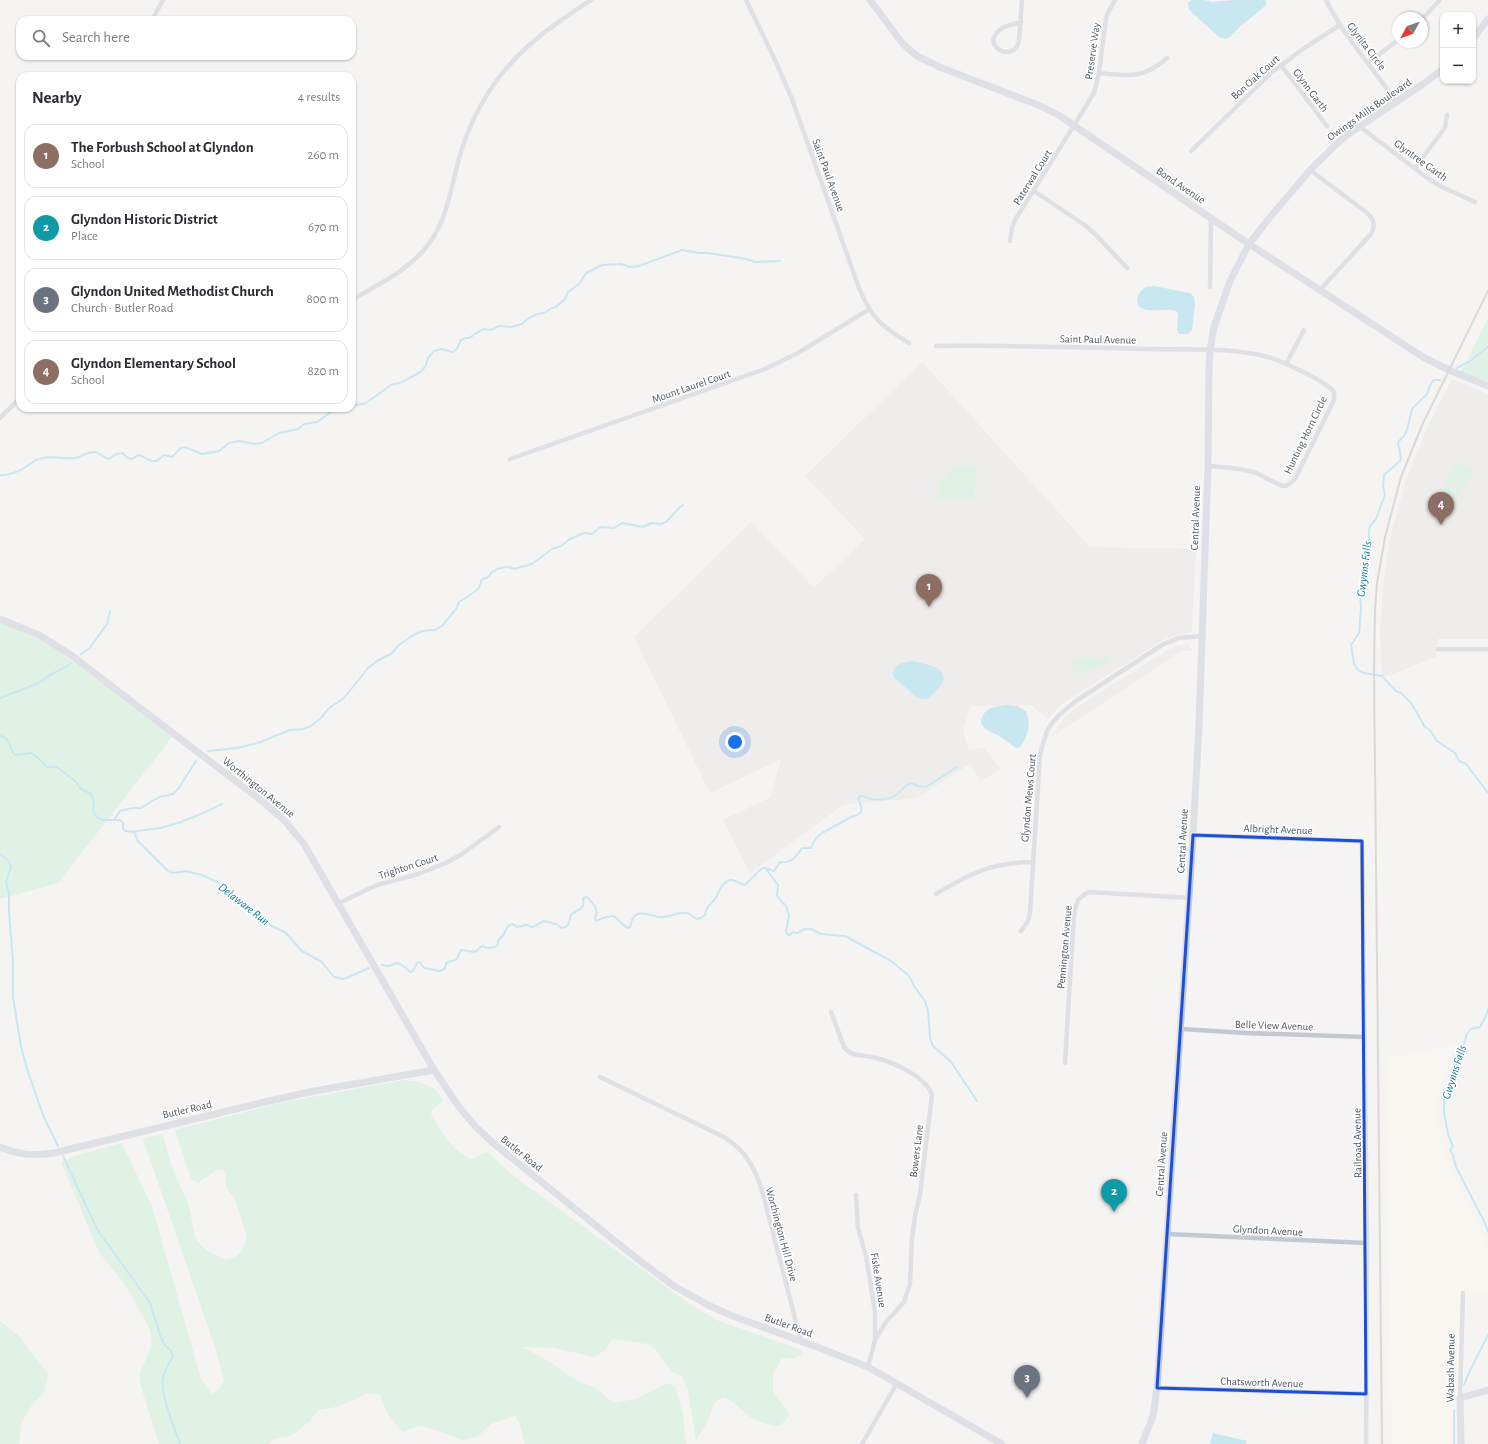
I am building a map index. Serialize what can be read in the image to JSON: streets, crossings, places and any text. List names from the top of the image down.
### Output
{
  "streets": {
    "main road": [
      "Owings Mills Boulevard",
      "Bond Avenue",
      "Central Avenue",
      "Worthington Avenue",
      "Butler Road",
      "Wabash Avenue"
    ],
    "street": [
      "Glynita Circle",
      "Preserve Way",
      "Bon Oak Court",
      "Glynn Garth",
      "Glyntree Garth",
      "Saint Paul Avenue",
      "Paterwal Court",
      "Mount Laurel Court",
      "Hunting Horn Circle",
      "Glyndon Mews Court",
      "Albright Avenue",
      "Trighton Court",
      "Pennington Avenue",
      "Belle View Avenue",
      "Railroad Avenue",
      "Bowers Lane",
      "Glyndon Avenue",
      "Worthington Hill Drive",
      "Fiske Avenue",
      "Chatsworth Avenue"
    ]
  },
  "crossings": [
    ["Glynita Circle", "Bon Oak Court"],
    ["Glynita Circle", "Owings Mills Boulevard"],
    ["Preserve Way", "Paterwal Court"],
    ["Preserve Way", "Bond Avenue"],
    ["Bon Oak Court", "Glynn Garth"],
    ["Owings Mills Boulevard", "Glyntree Garth"],
    ["Owings Mills Boulevard", "Bond Avenue"],
    ["Owings Mills Boulevard", "Central Avenue"],
    ["Saint Paul Avenue", "Mount Laurel Court"],
    ["Saint Paul Avenue", "Hunting Horn Circle"],
    ["Saint Paul Avenue", "Central Avenue"],
    ["Paterwal Court", "Bond Avenue"],
    ["Bond Avenue", "Central Avenue"],
    ["Hunting Horn Circle", "Central Avenue"],
    ["Central Avenue", "Glyndon Mews Court"],
    ["Central Avenue", "Albright Avenue"],
    ["Central Avenue", "Pennington Avenue"],
    ["Central Avenue", "Belle View Avenue"],
    ["Central Avenue", "Glyndon Avenue"],
    ["Central Avenue", "Chatsworth Avenue"],
    ["Worthington Avenue", "Trighton Court"],
    ["Worthington Avenue", "Butler Road"],
    ["Albright Avenue", "Railroad Avenue"],
    ["Belle View Avenue", "Railroad Avenue"],
    ["Butler Road", "Worthington Hill Drive"],
    ["Butler Road", "Fiske Avenue"],
    ["Railroad Avenue", "Glyndon Avenue"],
    ["Railroad Avenue", "Chatsworth Avenue"],
    ["Bowers Lane", "Fiske Avenue"]
  ],
  "water": ["Gwynns Falls", "Delaware Run"],
  "north": "bottom left",
  "page": {
    "map_buttons": ["+", "−"],
    "search": "Search here",
    "heading": ["Nearby", "4 results"],
    "list": [
      {
        "mark": "1",
        "name": "The Forbush School at Glyndon",
        "note": "School",
        "value": "260 m"
      },
      {
        "mark": "2",
        "name": "Glyndon Historic District",
        "note": "Place",
        "value": "670 m"
      },
      {
        "mark": "3",
        "name": "Glyndon United Methodist Church",
        "note": "Church · Butler Road",
        "value": "800 m"
      },
      {
        "mark": "4",
        "name": "Glyndon Elementary School",
        "note": "School",
        "value": "820 m"
      }
    ],
    "pins": [
      "4",
      "1",
      "2",
      "3"
    ]
  }
}
